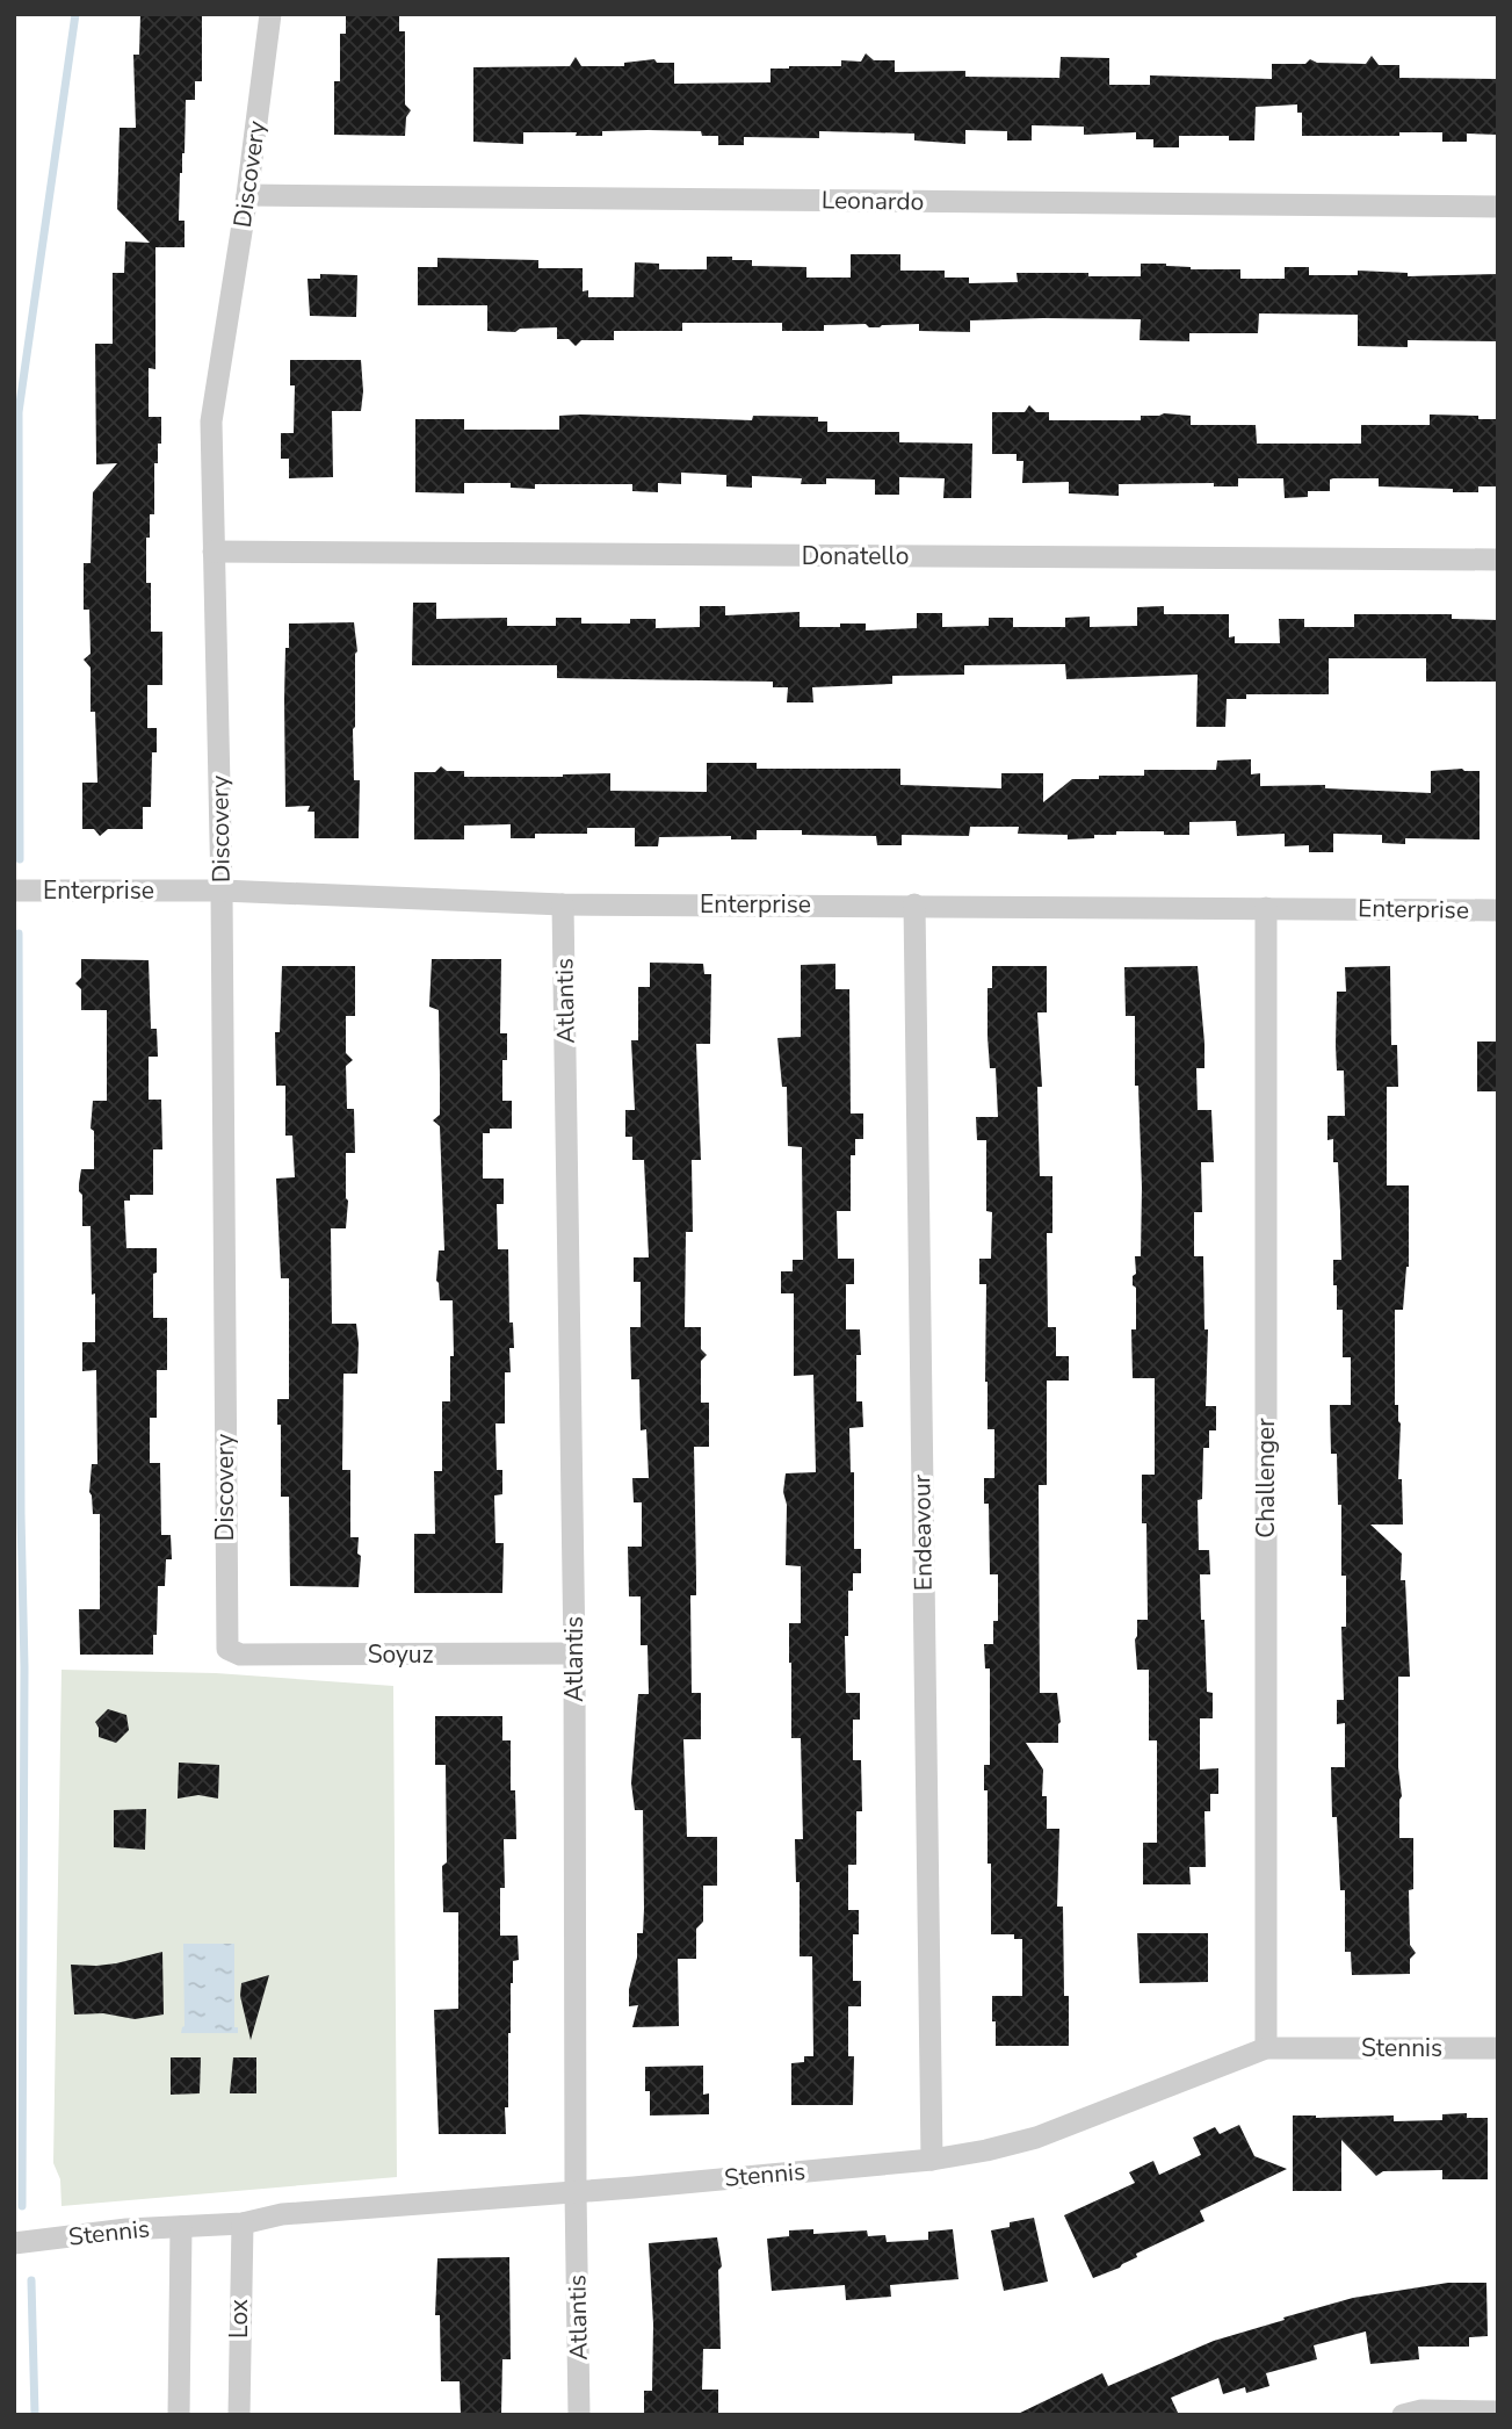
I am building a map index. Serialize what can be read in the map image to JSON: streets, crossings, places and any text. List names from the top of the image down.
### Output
{
  "streets": {
    "street": [
      "Discovery",
      "Leonardo",
      "Donatello",
      "Enterprise",
      "Atlantis",
      "Challenger",
      "Endeavour",
      "Soyuz",
      "Stennis",
      "Lox"
    ]
  },
  "crossings": [
    ["Discovery", "Leonardo"],
    ["Discovery", "Donatello"],
    ["Discovery", "Enterprise"],
    ["Discovery", "Soyuz"],
    ["Enterprise", "Atlantis"],
    ["Enterprise", "Challenger"],
    ["Enterprise", "Endeavour"],
    ["Atlantis", "Soyuz"],
    ["Atlantis", "Stennis"],
    ["Challenger", "Stennis"],
    ["Endeavour", "Stennis"],
    ["Stennis", "Lox"]
  ]
}
